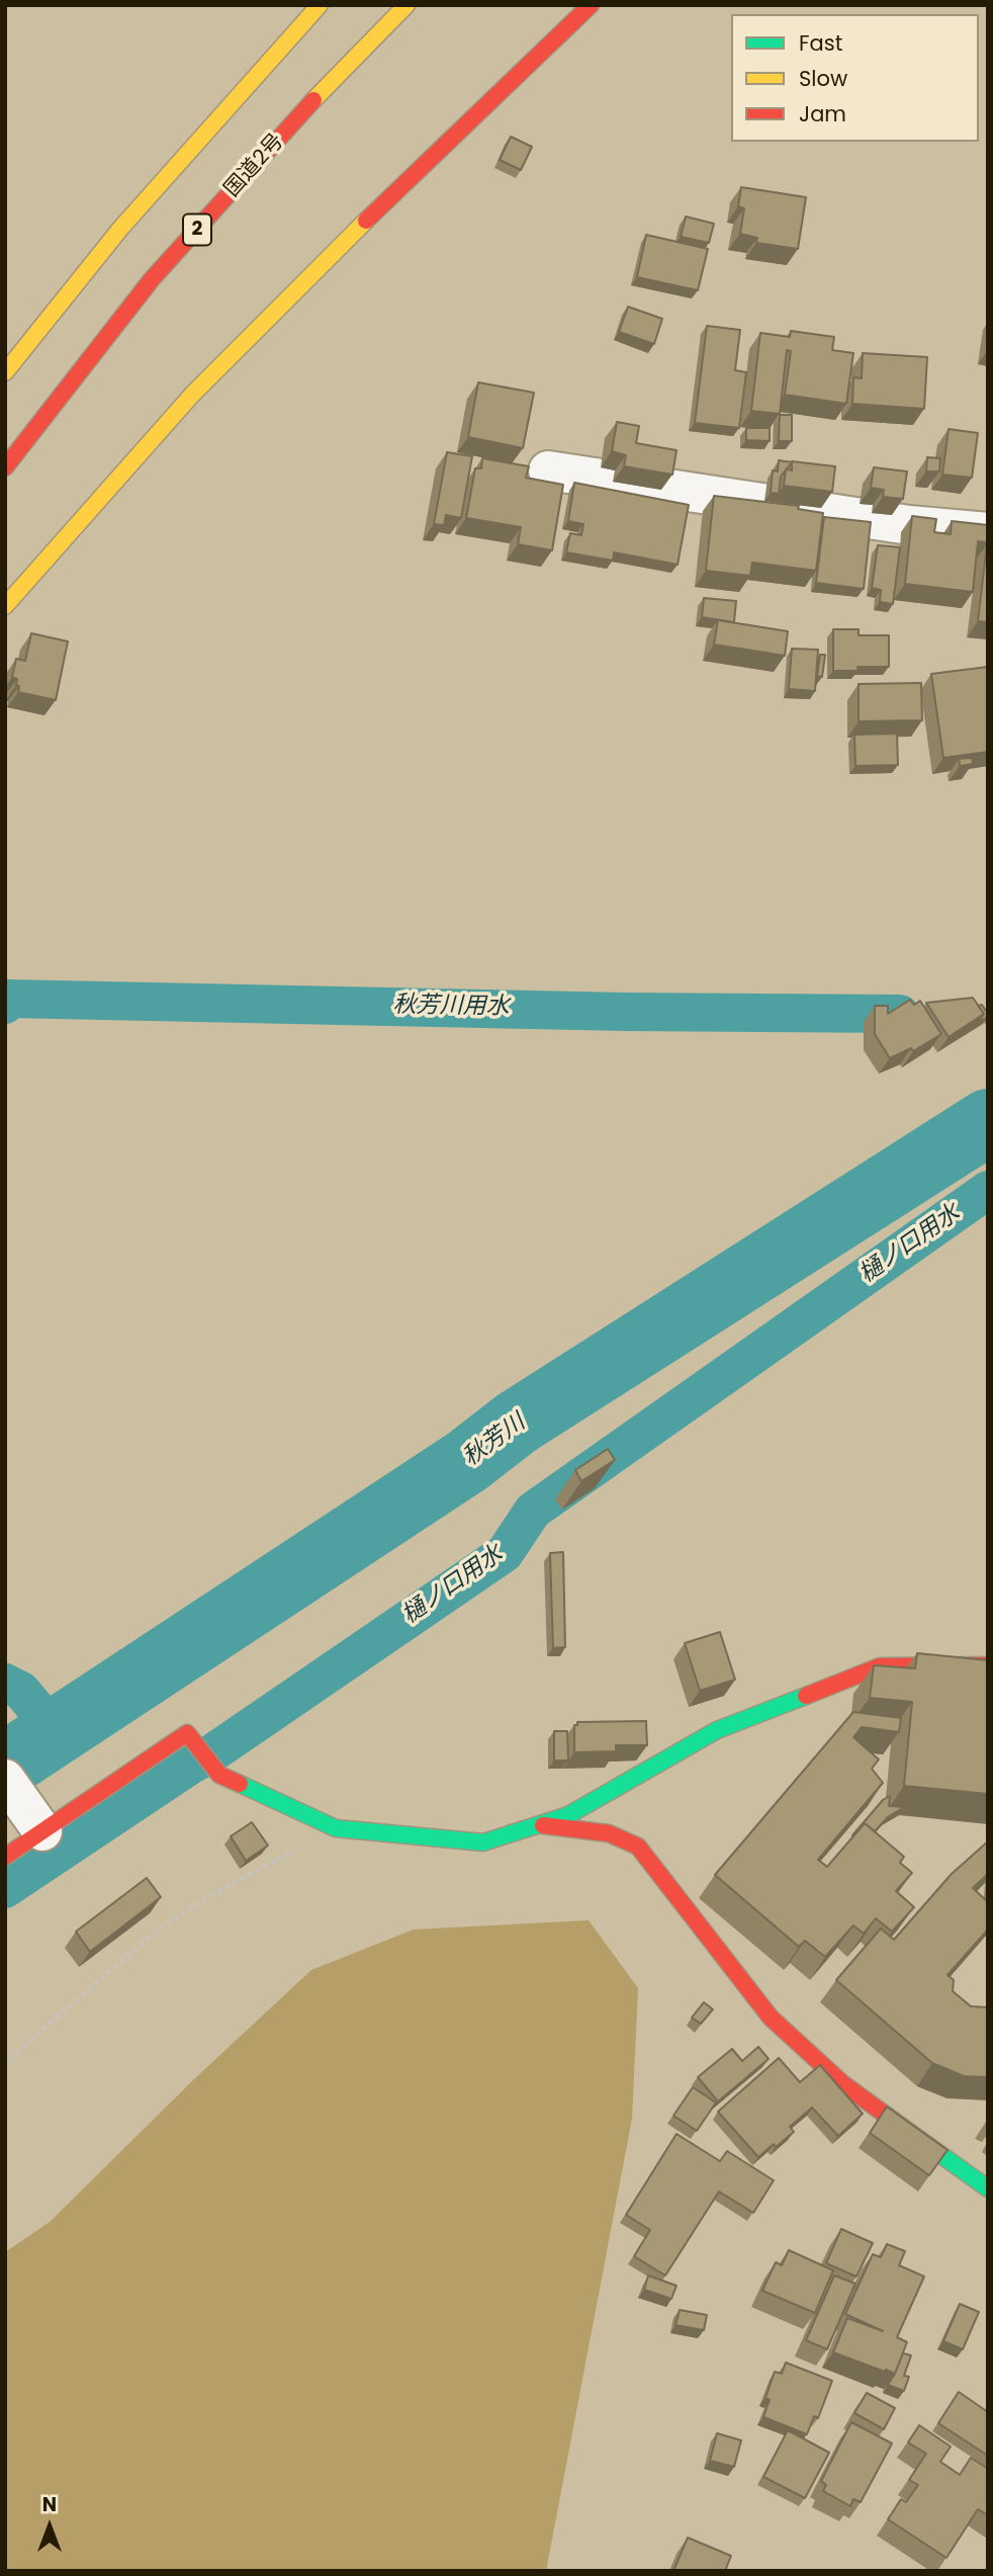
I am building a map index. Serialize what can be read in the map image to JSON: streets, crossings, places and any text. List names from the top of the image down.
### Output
{
  "streets": {
    "main road": ["国道2号", "2"]
  },
  "water": ["秋芳川用水", "樋ノ口用水", "秋芳川"],
  "legend": ["Fast", "Slow", "Jam"],
  "north": "top"
}
